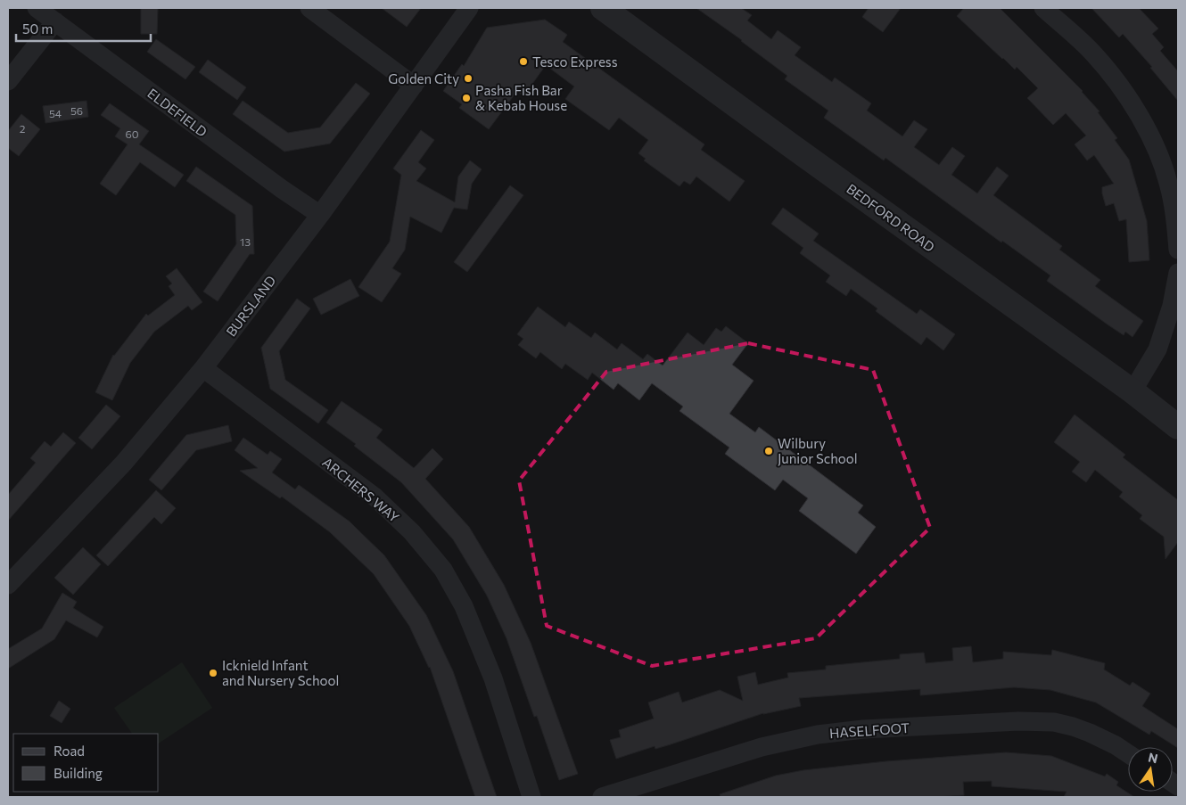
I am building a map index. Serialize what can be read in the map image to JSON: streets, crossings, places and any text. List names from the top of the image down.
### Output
{
  "streets": {
    "street": [
      "ELDEFIELD",
      "BEDFORD ROAD",
      "BURSLAND",
      "ARCHERS WAY",
      "HASELFOOT"
    ]
  },
  "crossings": [
    ["ELDEFIELD", "BURSLAND"],
    ["BURSLAND", "ARCHERS WAY"]
  ],
  "places": [
    "Tesco Express",
    "Golden City",
    "Pasha Fish Bar & Kebab House",
    "Wilbury Junior School",
    "Icknield Infant and Nursery School"
  ],
  "house_numbers": [
    "56",
    "54",
    "2",
    "60",
    "13"
  ],
  "legend": ["Road", "Building"],
  "scale_bar": "50 m",
  "north": "top"
}
